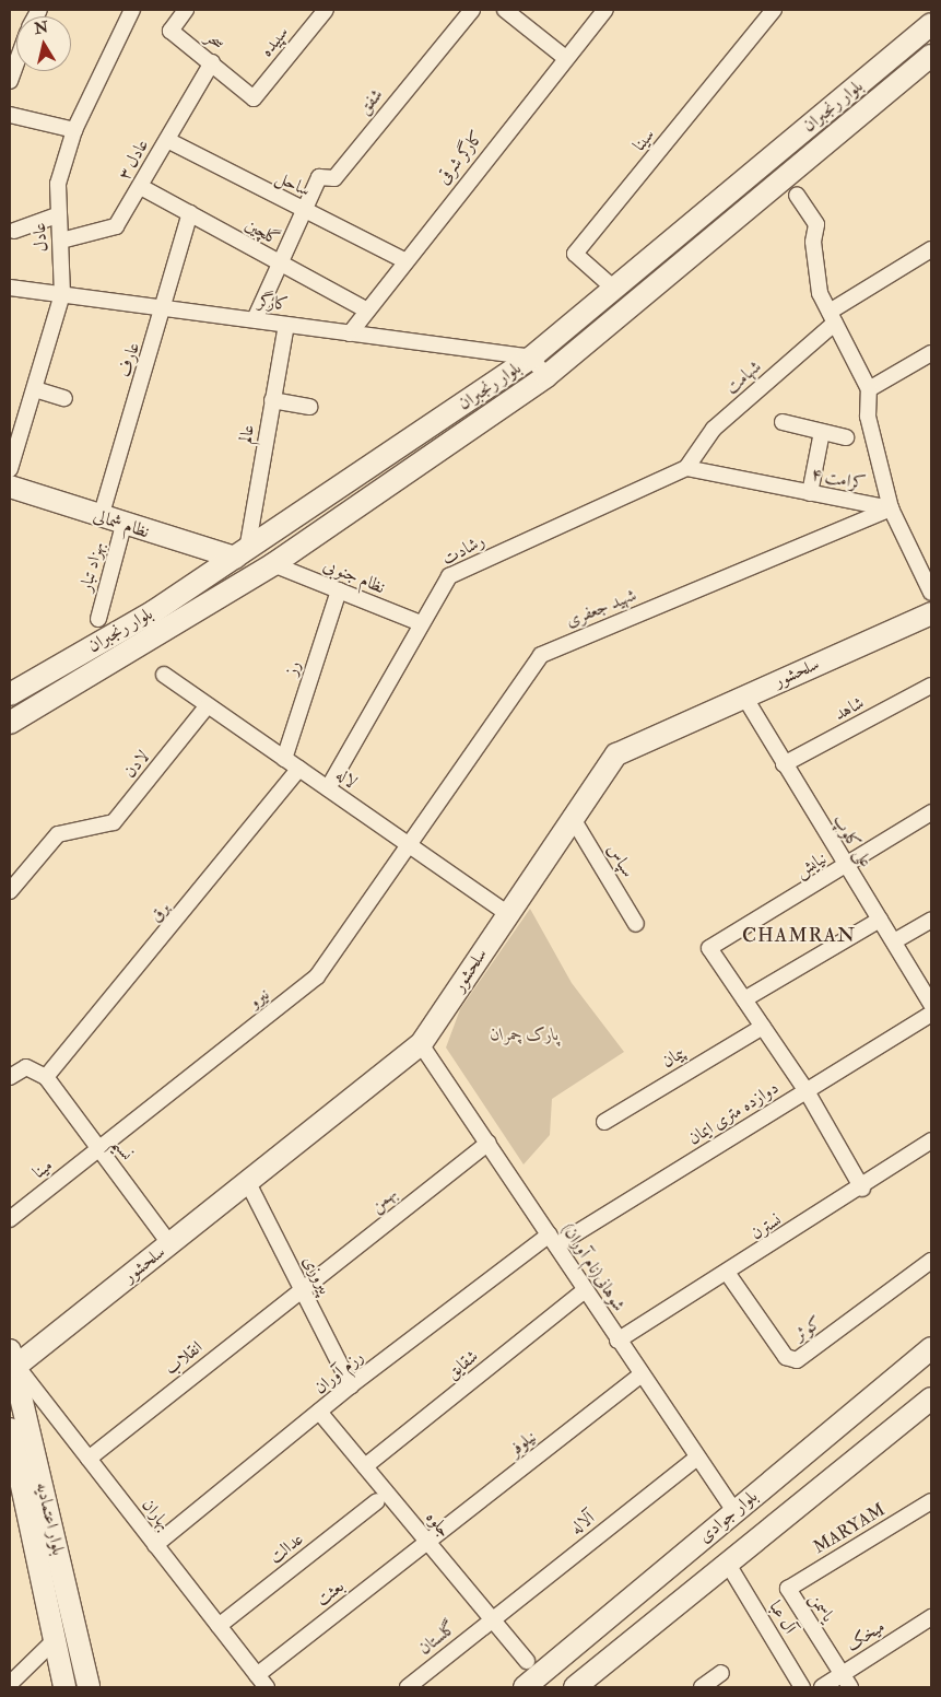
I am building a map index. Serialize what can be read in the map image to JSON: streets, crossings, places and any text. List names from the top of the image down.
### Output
{
  "streets": {
    "street": [
      "سحر",
      "سپیده",
      "شفق",
      "بلوار رنجبران",
      "سینا",
      "کارگر شرقی",
      "عادل ۳",
      "ساحل",
      "گلچین",
      "عادل",
      "کارگر",
      "عارف",
      "شهامت",
      "عالم",
      "کرامت ۴",
      "نظام شمالی",
      "رشادت",
      "بهزاد تبار",
      "نظام جنوبی",
      "شهید جعفری",
      "رز",
      "سلحشور",
      "شاهد",
      "لادن",
      "لاله",
      "علی کلوپ",
      "سپاس",
      "نیایش",
      "برق",
      "نیرو",
      "پیمان",
      "دوازده متری ایمان",
      "نسیم",
      "مینا",
      "بهمن",
      "نسترن",
      "شوهانی(نام آوران)",
      "پیروزی",
      "کوثر",
      "انقلاب",
      "شقایق",
      "رزم آوران",
      "نیلوفر",
      "بهاران",
      "بلوار جوادی",
      "بلوار اعتمادیه",
      "آلاله",
      "جلوه",
      "MARYAM",
      "عدالت",
      "بعثت",
      "یاسمن",
      "آل عبا",
      "میخک",
      "گلستان"
    ]
  },
  "crossings": [
    ["سحر", "سپیده"],
    ["سحر", "عادل ۳"],
    ["شفق", "ساحل"],
    ["بلوار رنجبران", "سینا"],
    ["بلوار رنجبران", "کارگر"],
    ["بلوار رنجبران", "عالم"],
    ["بلوار رنجبران", "نظام شمالی"],
    ["بلوار رنجبران", "نظام جنوبی"],
    ["کارگر شرقی", "ساحل"],
    ["کارگر شرقی", "گلچین"],
    ["کارگر شرقی", "کارگر"],
    ["عادل ۳", "ساحل"],
    ["عادل ۳", "گلچین"],
    ["عادل ۳", "عادل"],
    ["گلچین", "عارف"],
    ["عادل", "کارگر"],
    ["عادل", "نظام شمالی"],
    ["کارگر", "عارف"],
    ["کارگر", "عالم"],
    ["عارف", "نظام شمالی"],
    ["شهامت", "کرامت ۴"],
    ["شهامت", "رشادت"],
    ["عالم", "نظام شمالی"],
    ["کرامت ۴", "رشادت"],
    ["کرامت ۴", "شهید جعفری"],
    ["نظام شمالی", "بهزاد تبار"],
    ["رشادت", "نظام جنوبی"],
    ["رشادت", "لاله"],
    ["نظام جنوبی", "رز"],
    ["شهید جعفری", "لاله"],
    ["شهید جعفری", "نیرو"],
    ["رز", "لاله"],
    ["سلحشور", "لاله"],
    ["سلحشور", "علی کلوپ"],
    ["سلحشور", "سپاس"],
    ["سلحشور", "نسیم"],
    ["سلحشور", "شوهانی(نام آوران)"],
    ["سلحشور", "پیروزی"],
    ["سلحشور", "بهاران"],
    ["سلحشور", "بلوار اعتمادیه"],
    ["شاهد", "علی کلوپ"],
    ["لادن", "لاله"],
    ["لاله", "برق"],
    ["لاله", "نیرو"],
    ["علی کلوپ", "نیایش"],
    ["برق", "نسیم"],
    ["نیرو", "نسیم"],
    ["نیرو", "مینا"],
    ["دوازده متری ایمان", "شوهانی(نام آوران)"],
    ["دوازده متری ایمان", "رزم آوران"],
    ["نسیم", "مینا"],
    ["بهمن", "شوهانی(نام آوران)"],
    ["بهمن", "پیروزی"],
    ["بهمن", "انقلاب"],
    ["نسترن", "شوهانی(نام آوران)"],
    ["نسترن", "کوثر"],
    ["شوهانی(نام آوران)", "شقایق"],
    ["شوهانی(نام آوران)", "رزم آوران"],
    ["شوهانی(نام آوران)", "نیلوفر"],
    ["شوهانی(نام آوران)", "بلوار جوادی"],
    ["شوهانی(نام آوران)", "آلاله"],
    ["پیروزی", "انقلاب"],
    ["پیروزی", "رزم آوران"],
    ["انقلاب", "بهاران"],
    ["شقایق", "جلوه"],
    ["رزم آوران", "بهاران"],
    ["رزم آوران", "جلوه"],
    ["نیلوفر", "جلوه"],
    ["نیلوفر", "بعثت"],
    ["بهاران", "بلوار اعتمادیه"],
    ["بهاران", "عدالت"],
    ["بهاران", "بعثت"],
    ["آلاله", "جلوه"],
    ["آلاله", "گلستان"],
    ["جلوه", "بعثت"],
    ["جلوه", "گلستان"],
    ["MARYAM", "یاسمن"],
    ["یاسمن", "میخک"]
  ],
  "districts": ["CHAMRAN"],
  "parks": ["پارک چمران"],
  "north": "top"
}
